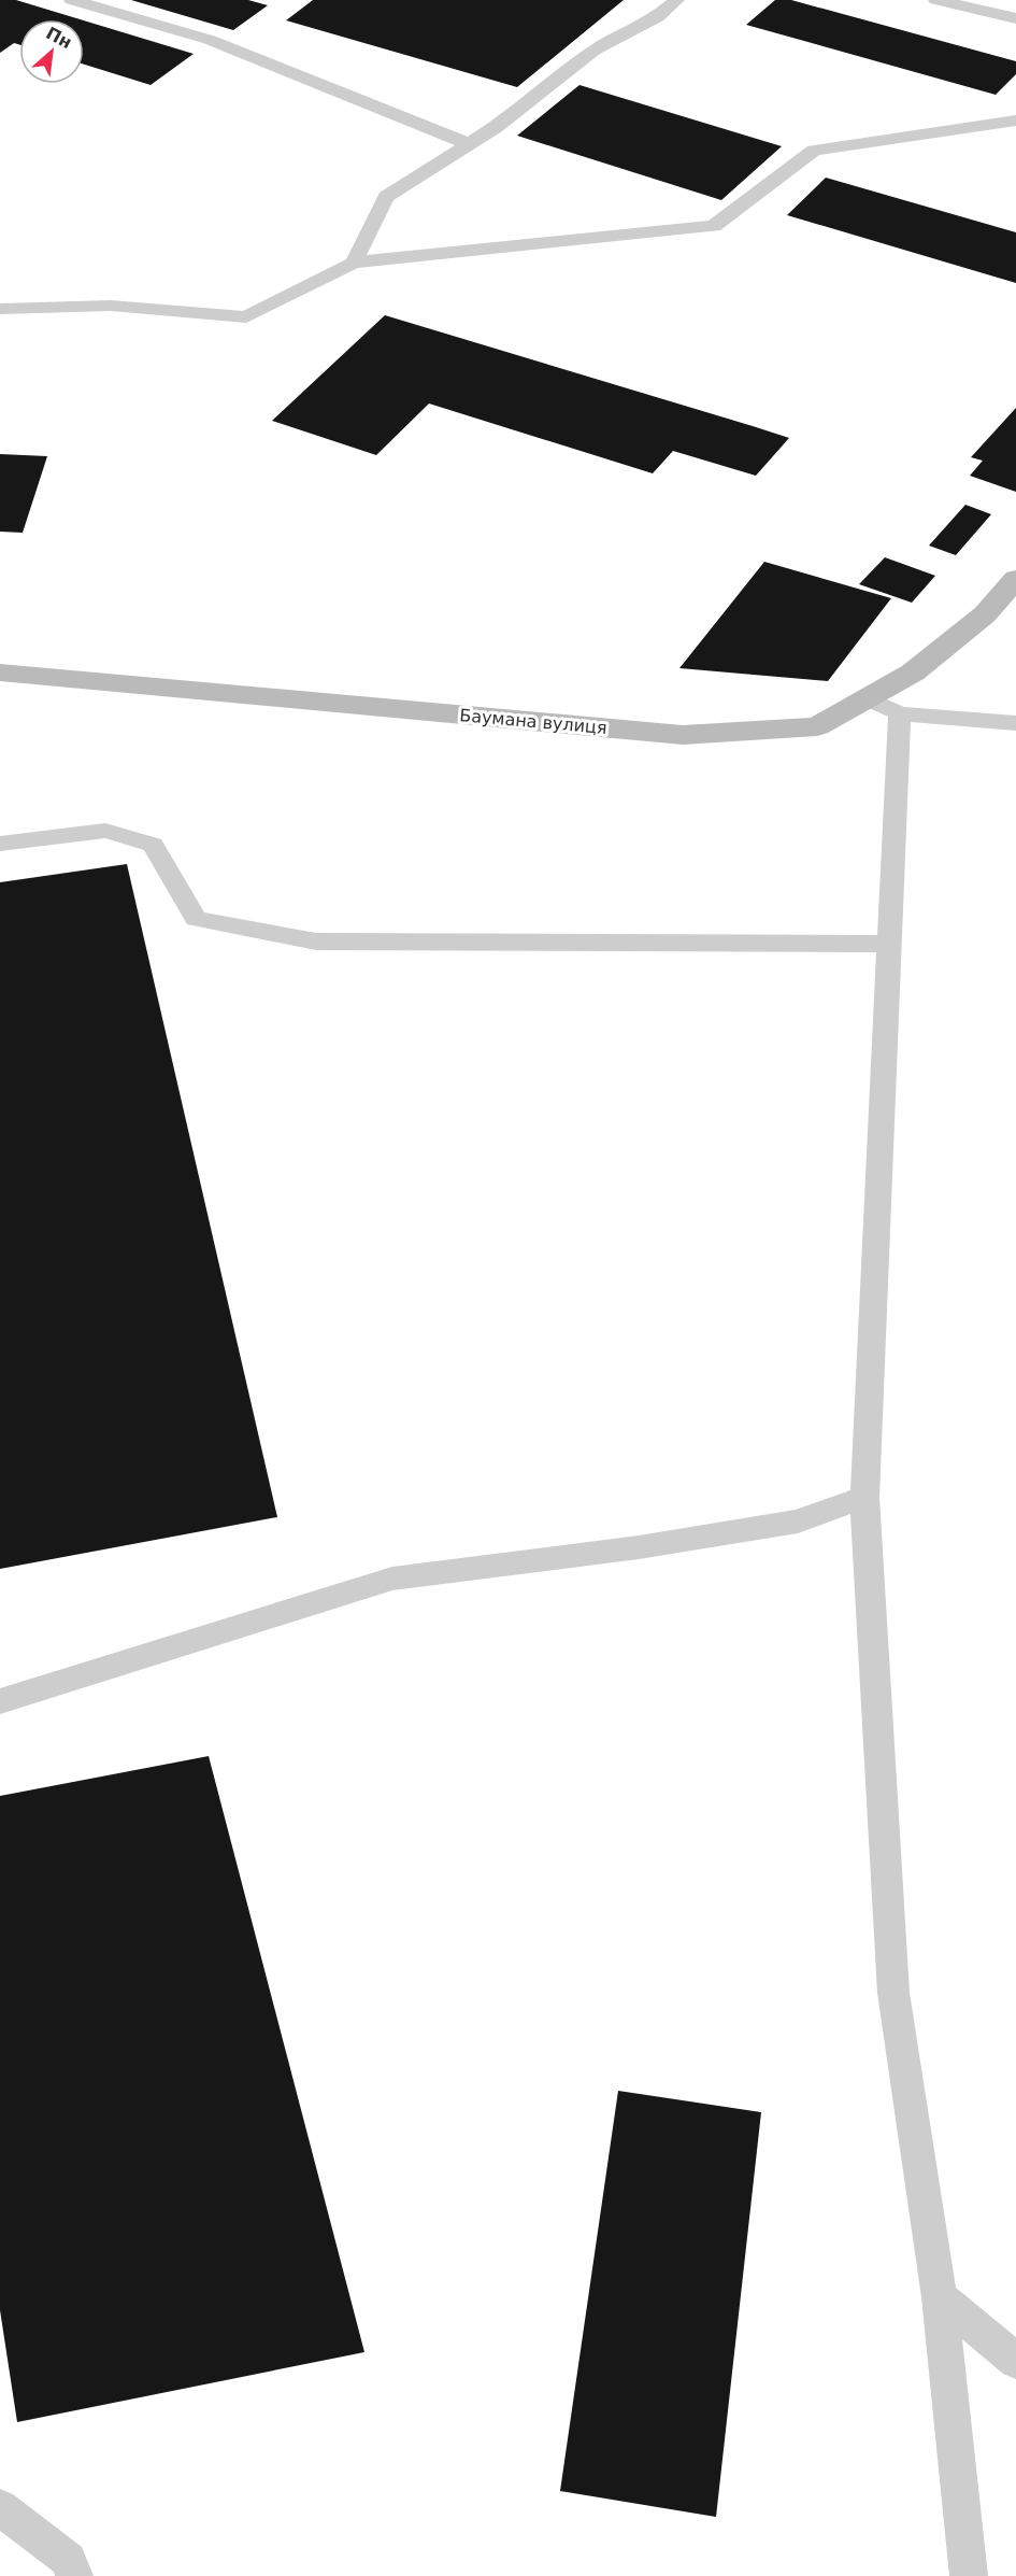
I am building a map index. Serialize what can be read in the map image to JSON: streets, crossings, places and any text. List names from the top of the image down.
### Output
{
  "streets": {
    "main road": ["Баумана вулиця"]
  },
  "north": "top right"
}
